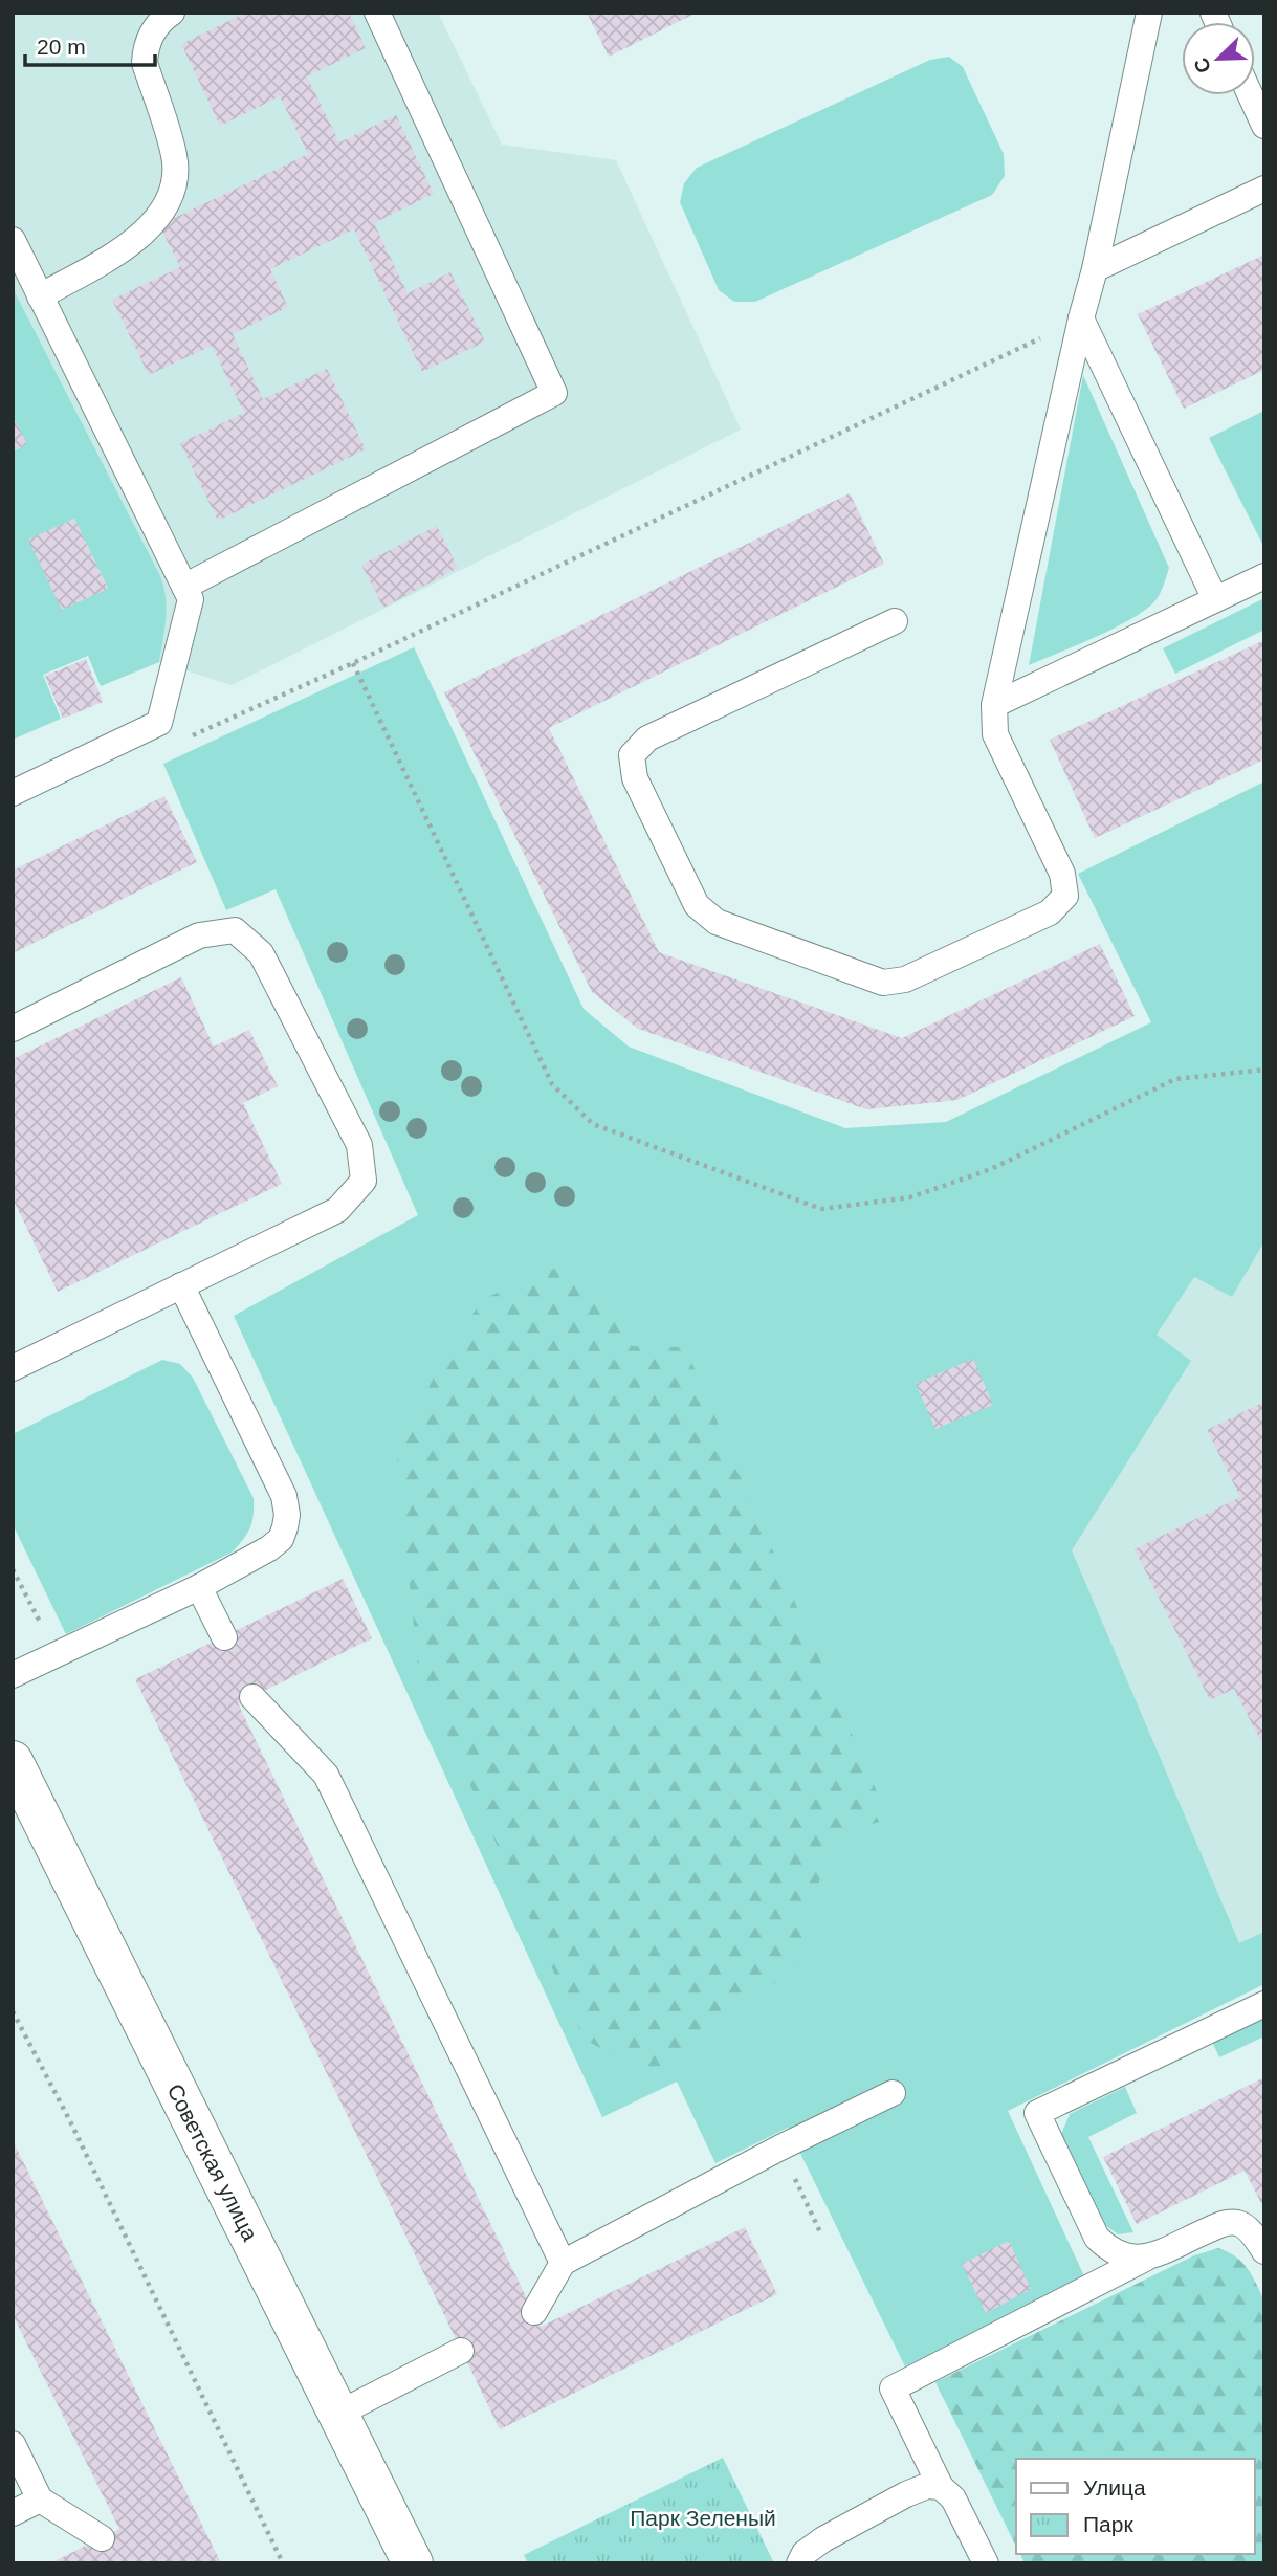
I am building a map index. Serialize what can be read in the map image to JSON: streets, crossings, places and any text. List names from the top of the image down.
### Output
{
  "streets": {
    "street": ["Советская улица"]
  },
  "parks": ["Парк Зеленый"],
  "legend": ["Улица", "Парк"],
  "scale_bar": "20 m",
  "north": "bottom left"
}
